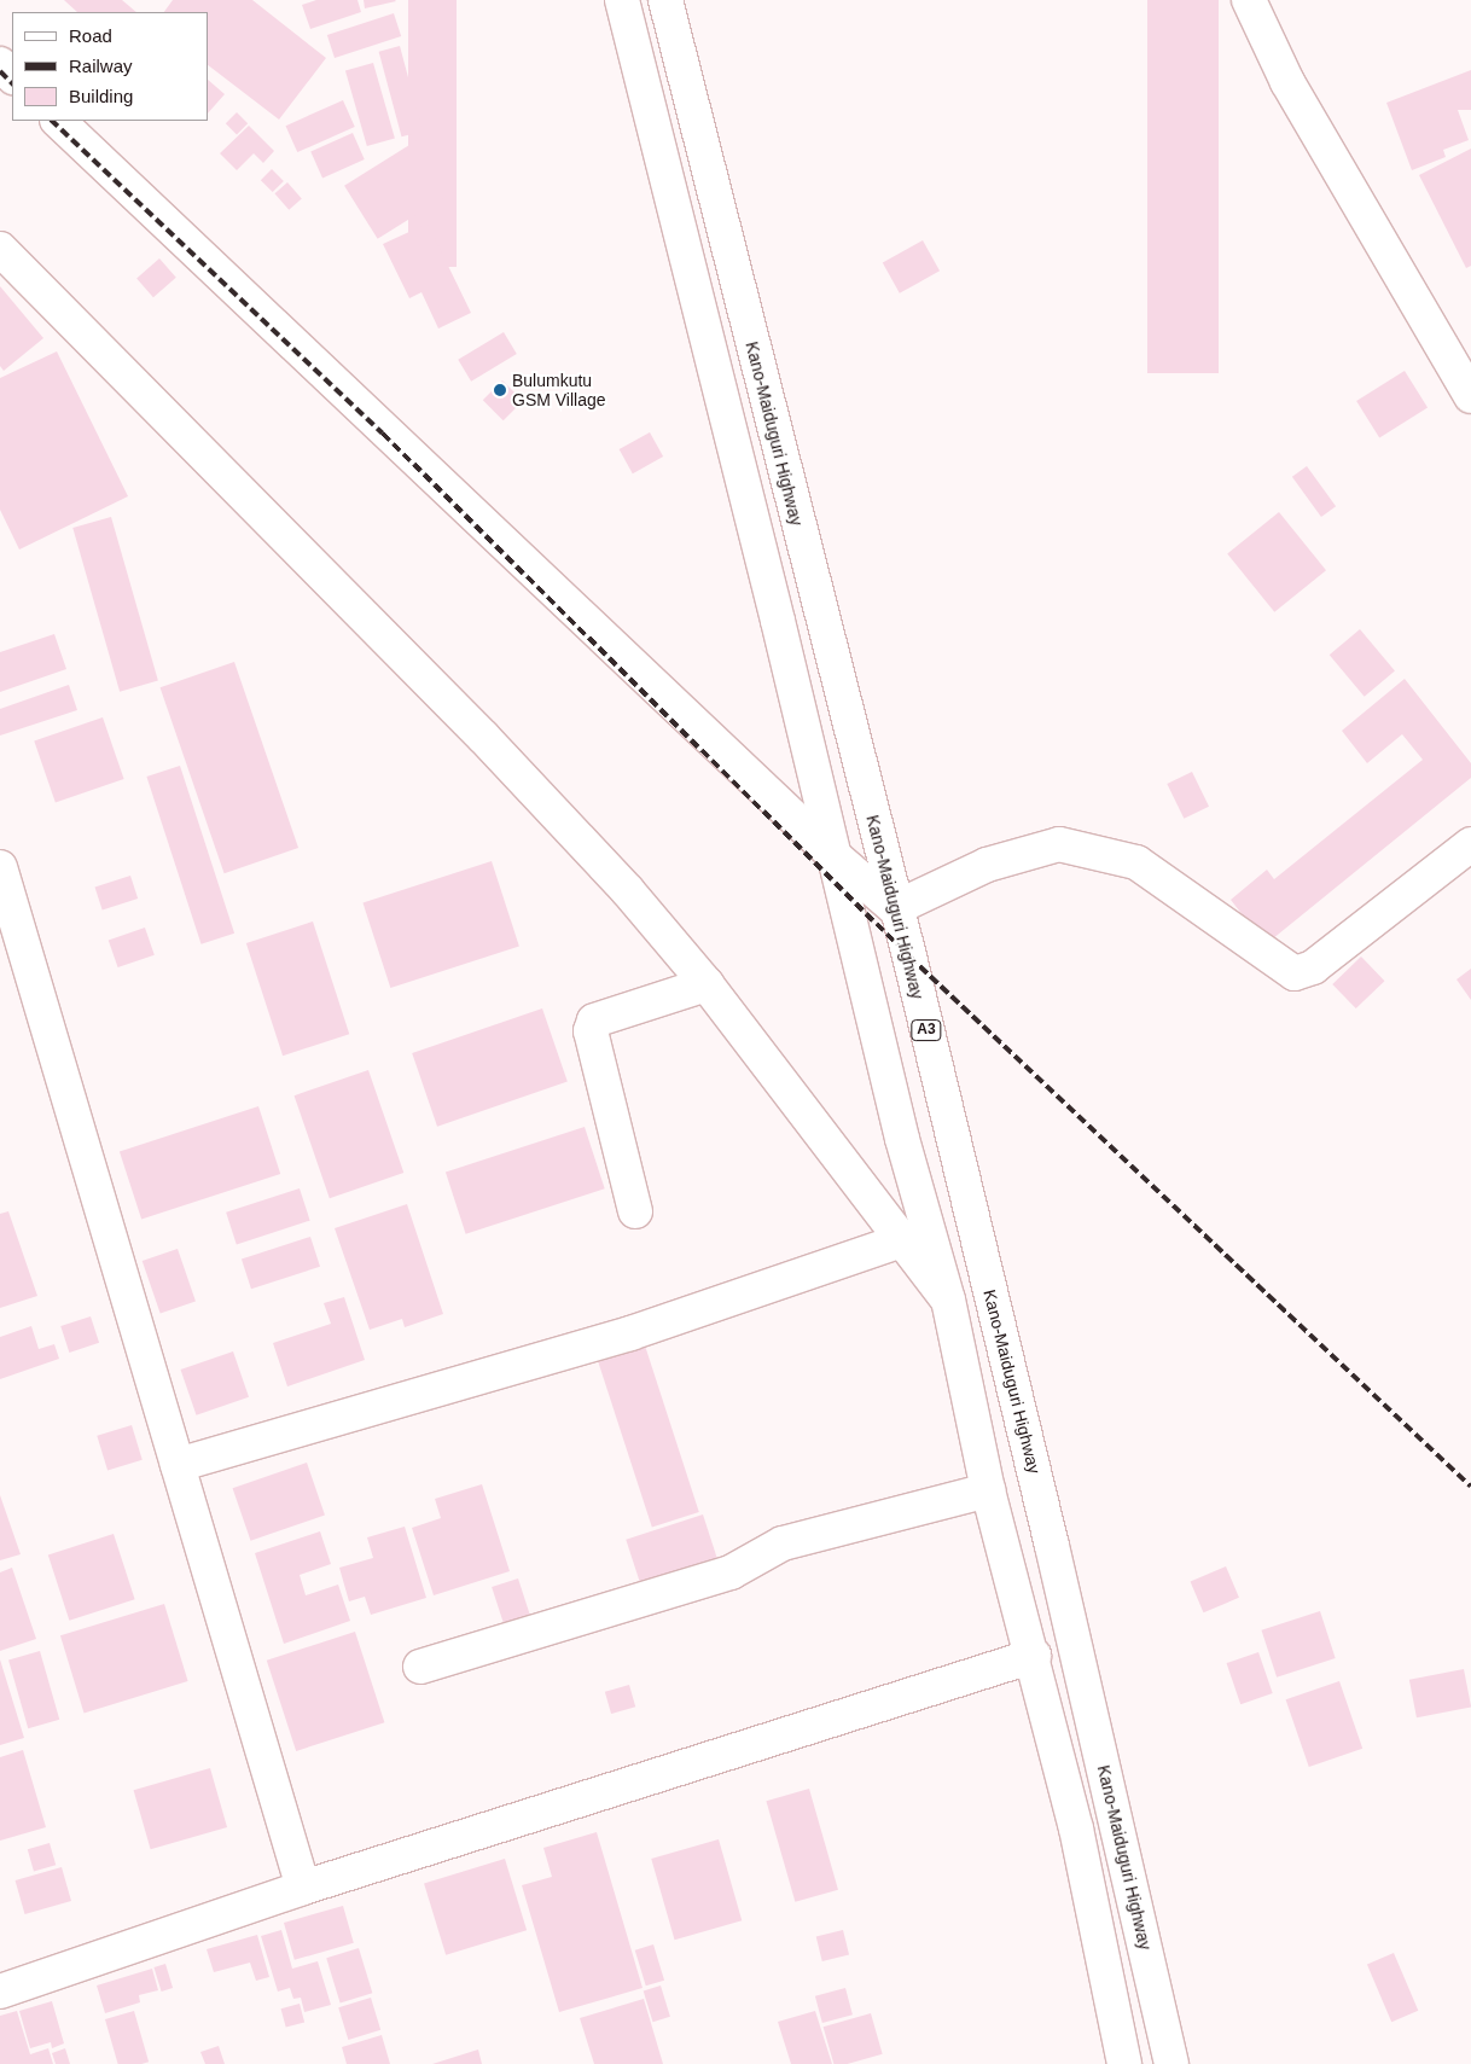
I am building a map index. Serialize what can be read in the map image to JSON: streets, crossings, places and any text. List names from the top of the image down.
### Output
{
  "streets": {
    "main road": ["Kano-Maiduguri Highway", "A3"]
  },
  "places": ["Bulumkutu GSM Village"],
  "legend": ["Road", "Railway", "Building"]
}
